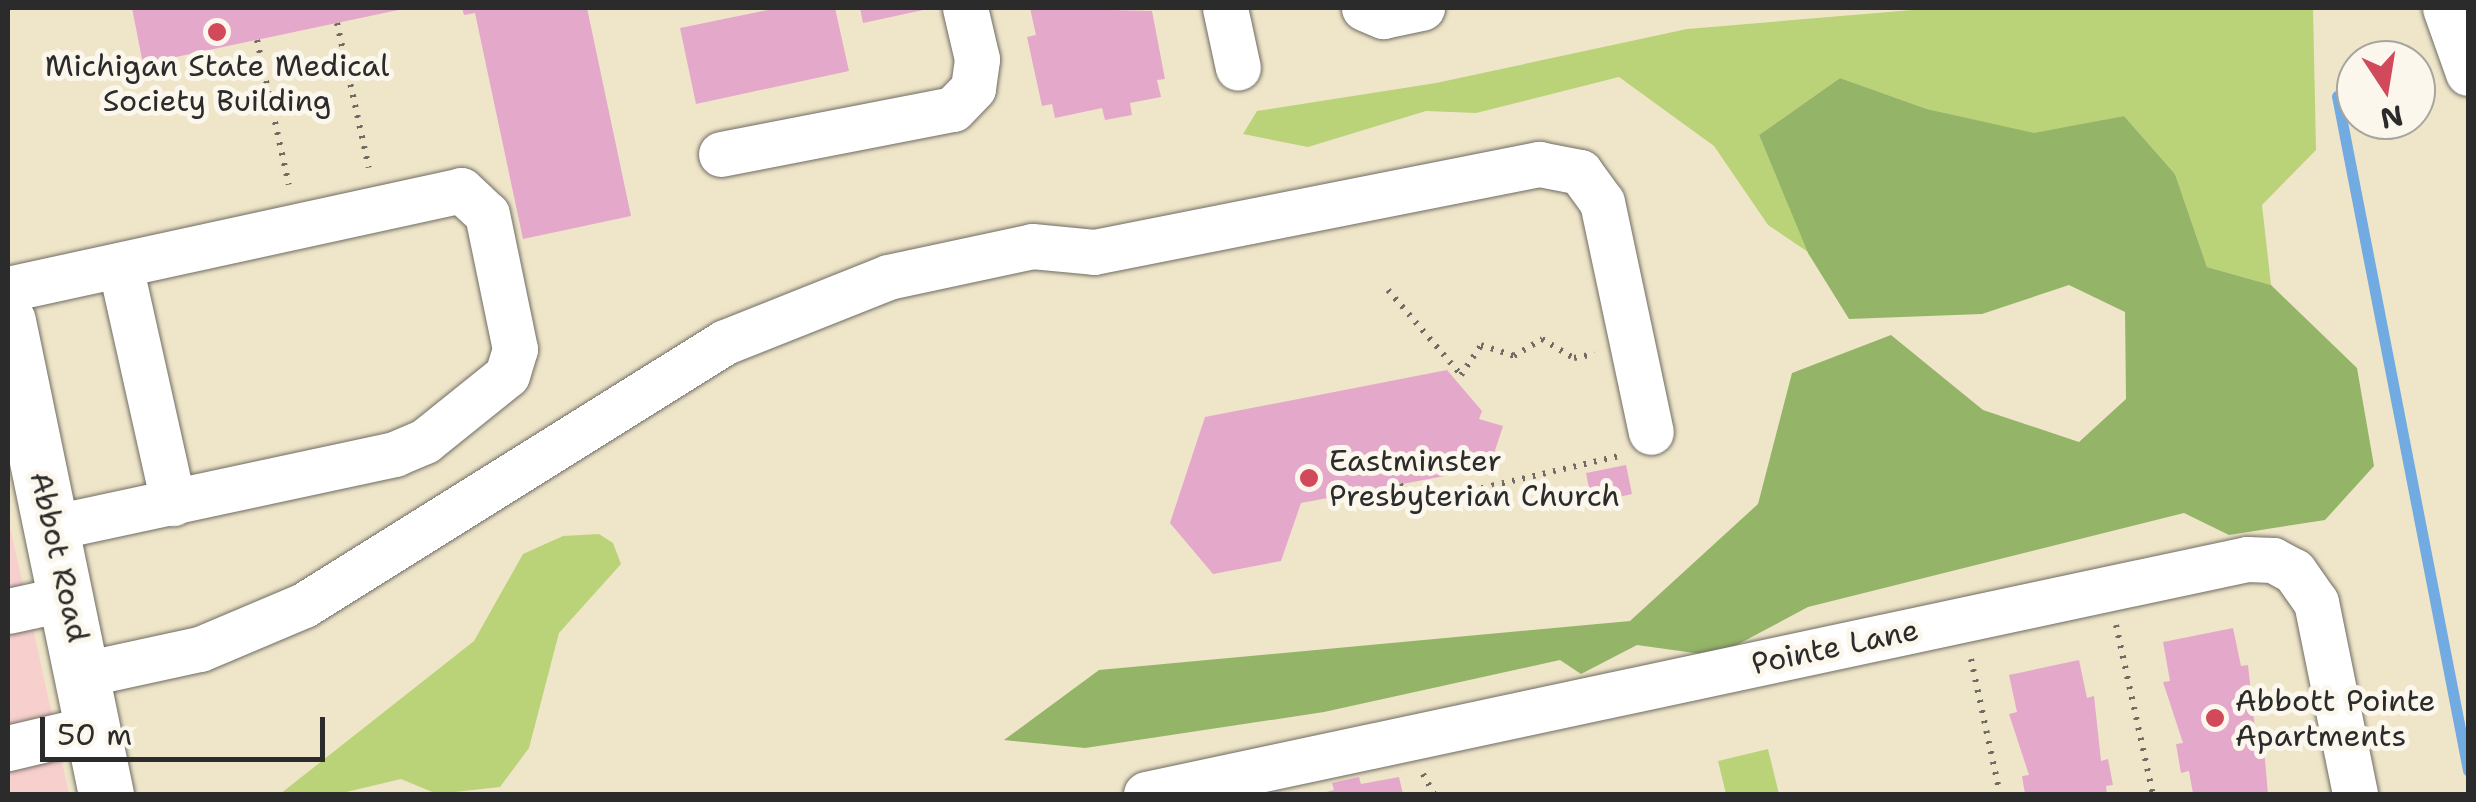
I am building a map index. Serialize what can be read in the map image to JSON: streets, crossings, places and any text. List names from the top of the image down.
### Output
{
  "streets": {
    "main road": ["Abbot Road"],
    "street": ["Pointe Lane"]
  },
  "places": ["Michigan State Medical Society Building", "Eastminster Presbyterian Church", "Abbott Pointe Apartments"],
  "scale_bar": "50 m",
  "north": "bottom"
}
